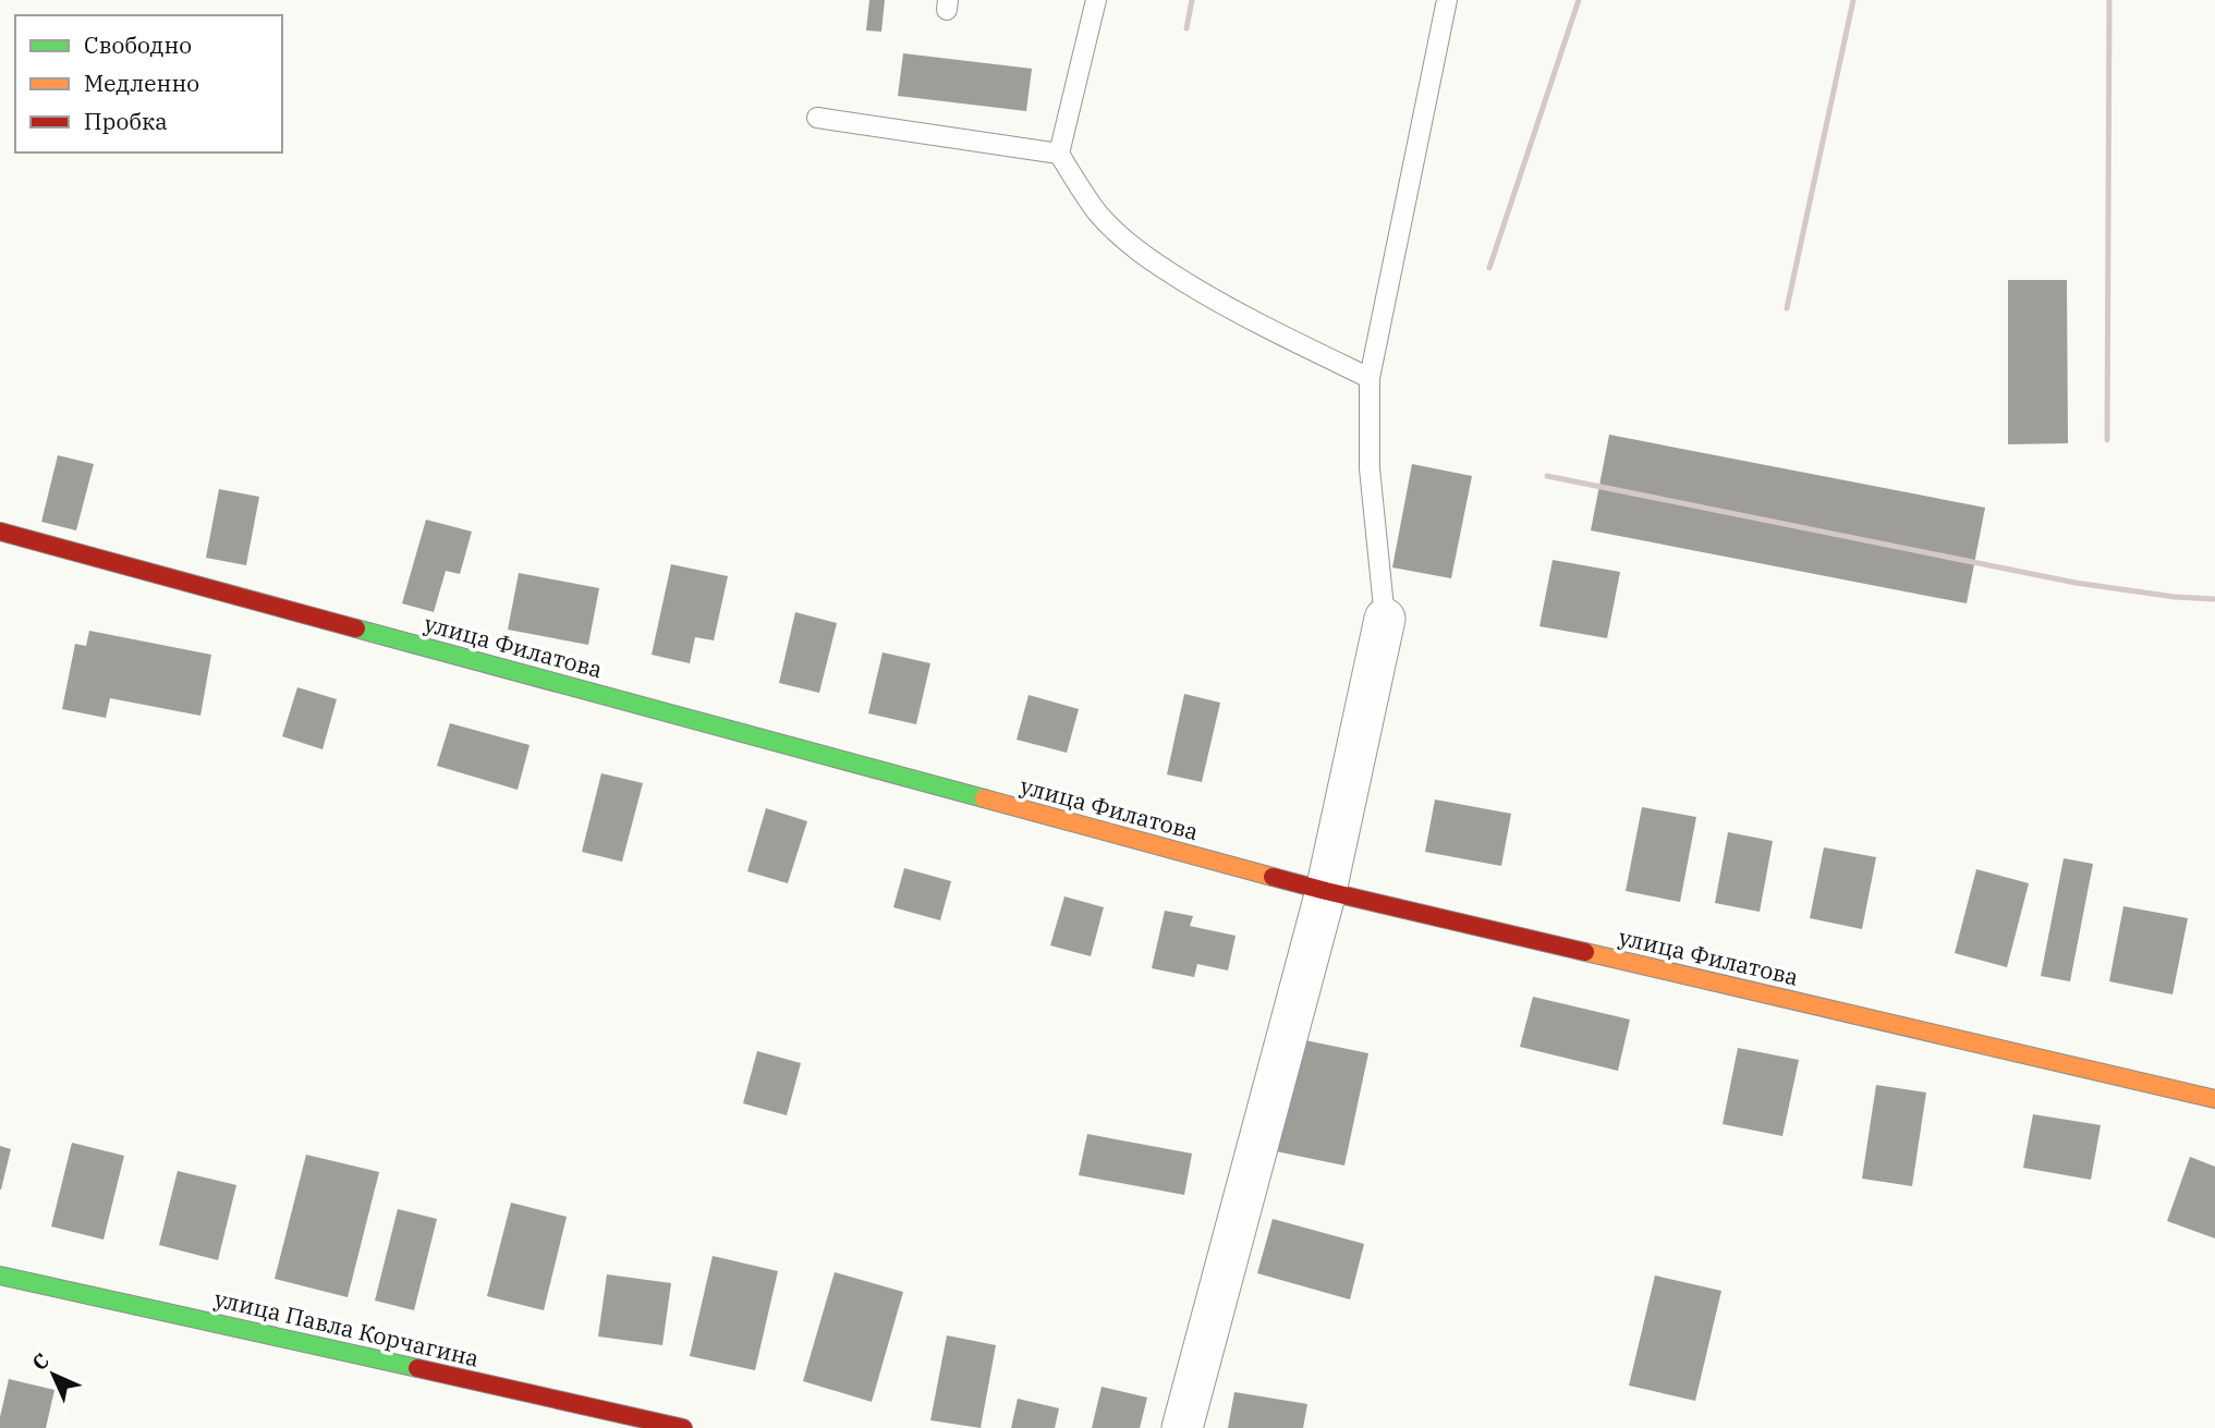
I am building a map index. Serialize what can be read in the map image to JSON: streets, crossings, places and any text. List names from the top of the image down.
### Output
{
  "streets": {
    "street": ["улица Филатова", "улица Павла Корчагина"]
  },
  "legend": ["Свободно", "Медленно", "Пробка"],
  "north": "top left"
}
